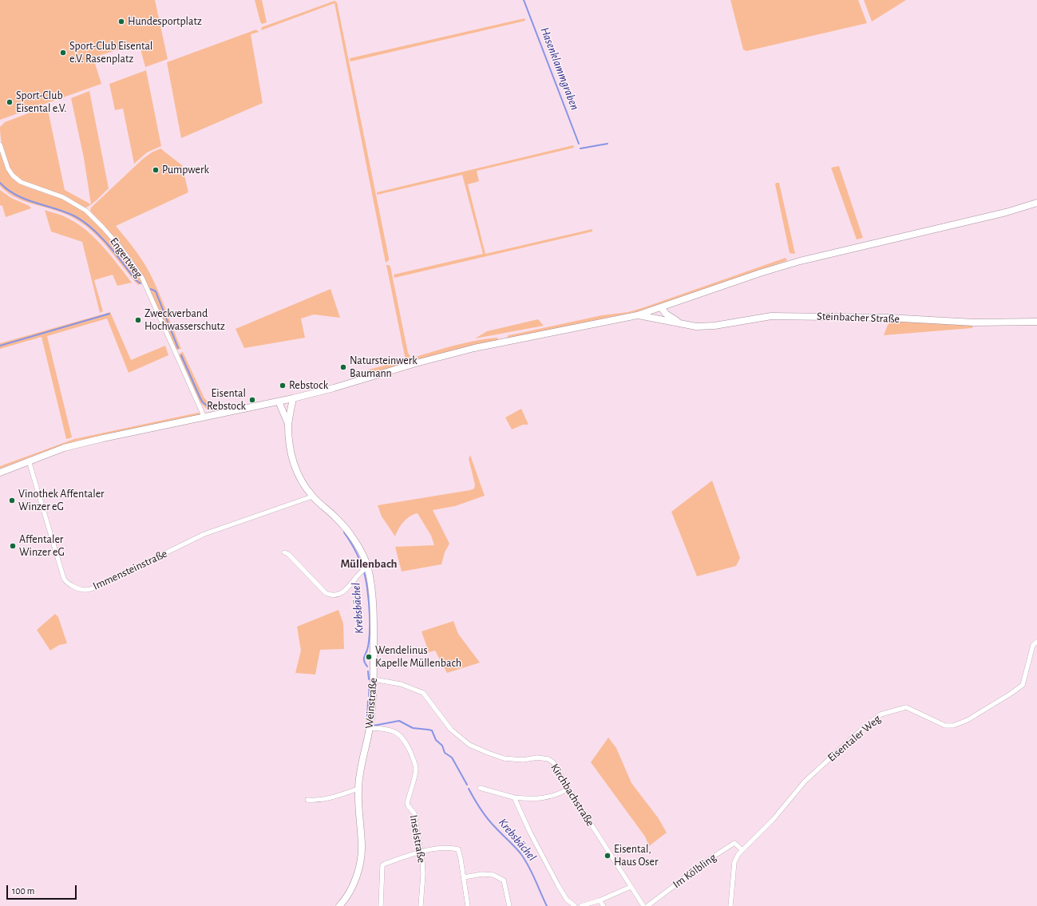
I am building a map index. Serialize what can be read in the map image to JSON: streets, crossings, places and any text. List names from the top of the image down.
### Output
{
  "streets": {
    "street": [
      "Engertweg",
      "Steinbacher Straße",
      "Immensteinstraße",
      "Weinstraße",
      "Eisentaler Weg",
      "Kirchbachstraße",
      "Inselstraße",
      "Im Kölbling"
    ]
  },
  "crossings": [
    ["Immensteinstraße", "Weinstraße"],
    ["Weinstraße", "Kirchbachstraße"],
    ["Weinstraße", "Inselstraße"],
    ["Eisentaler Weg", "Im Kölbling"]
  ],
  "districts": ["Müllenbach"],
  "water": ["Hasenklammgraben", "Krebsbächel"],
  "places": [
    "Hundesportplatz",
    "Sport-Club Eisental e.V. Rasenplatz",
    "Sport-Club Eisental e.V.",
    "Pumpwerk",
    "Zweckverband Hochwasserschutz",
    "Natursteinwerk Baumann",
    "Rebstock",
    "Eisental Rebstock",
    "Vinothek Affentaler Winzer eG",
    "Affentaler Winzer eG",
    "Wendelinus Kapelle Müllenbach",
    "Eisental, Haus Oser"
  ],
  "scale_bar": "100 m"
}
